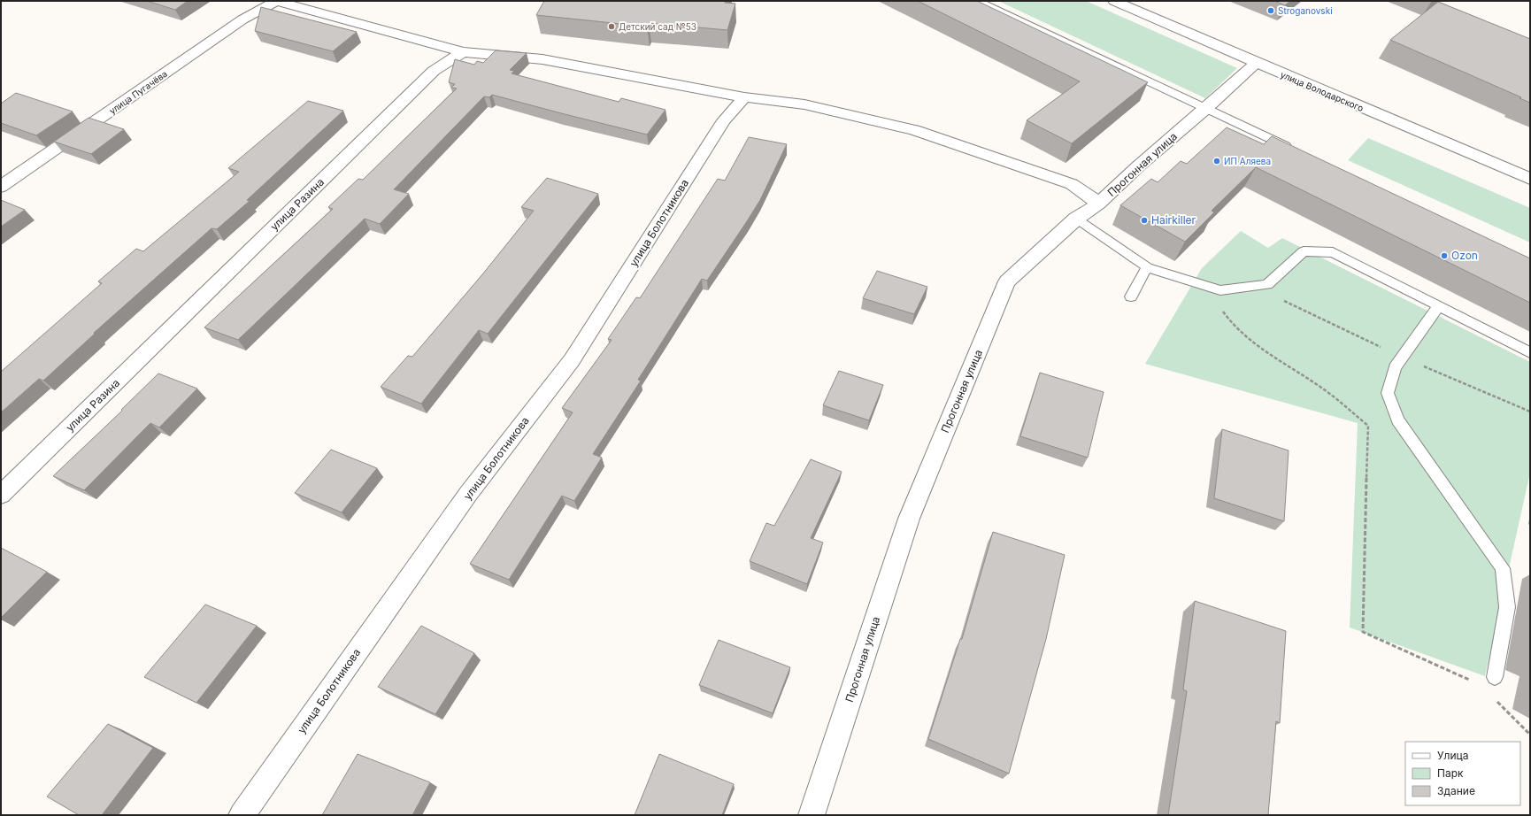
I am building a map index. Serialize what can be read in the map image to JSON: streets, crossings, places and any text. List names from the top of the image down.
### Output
{
  "streets": {
    "street": [
      "улица Володарского",
      "улица Пугачёва",
      "Прогонная улица",
      "улица Разина",
      "улица Болотникова"
    ]
  },
  "crossings": [
    ["улица Володарского", "Прогонная улица"]
  ],
  "places": [
    "Stroganovski",
    "Детский сад №53",
    "ИП Аляева",
    "Hairkiller",
    "Ozon"
  ],
  "legend": ["Улица", "Парк", "Здание"]
}
